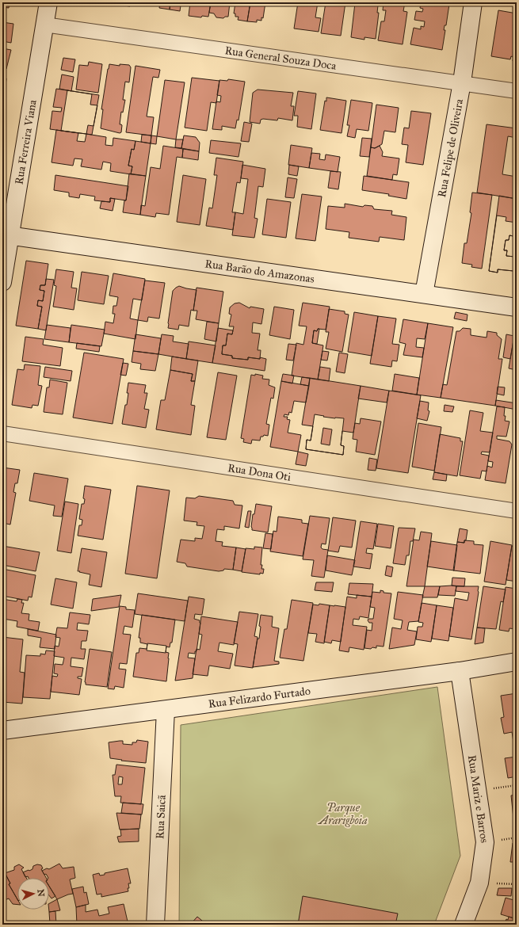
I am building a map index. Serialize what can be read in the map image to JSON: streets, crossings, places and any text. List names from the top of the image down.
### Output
{
  "streets": {
    "street": [
      "Rua General Souza Doca",
      "Rua Ferreira Viana",
      "Rua Felipe de Oliveira",
      "Rua Barão do Amazonas",
      "Rua Dona Oti",
      "Rua Felizardo Furtado",
      "Rua Mariz e Barros",
      "Rua Saicã"
    ]
  },
  "crossings": [
    ["Rua General Souza Doca", "Rua Ferreira Viana"],
    ["Rua General Souza Doca", "Rua Felipe de Oliveira"],
    ["Rua Ferreira Viana", "Rua Barão do Amazonas"],
    ["Rua Felipe de Oliveira", "Rua Barão do Amazonas"],
    ["Rua Felizardo Furtado", "Rua Mariz e Barros"],
    ["Rua Felizardo Furtado", "Rua Saicã"]
  ],
  "parks": ["Parque Ararigboia"],
  "north": "right"
}
